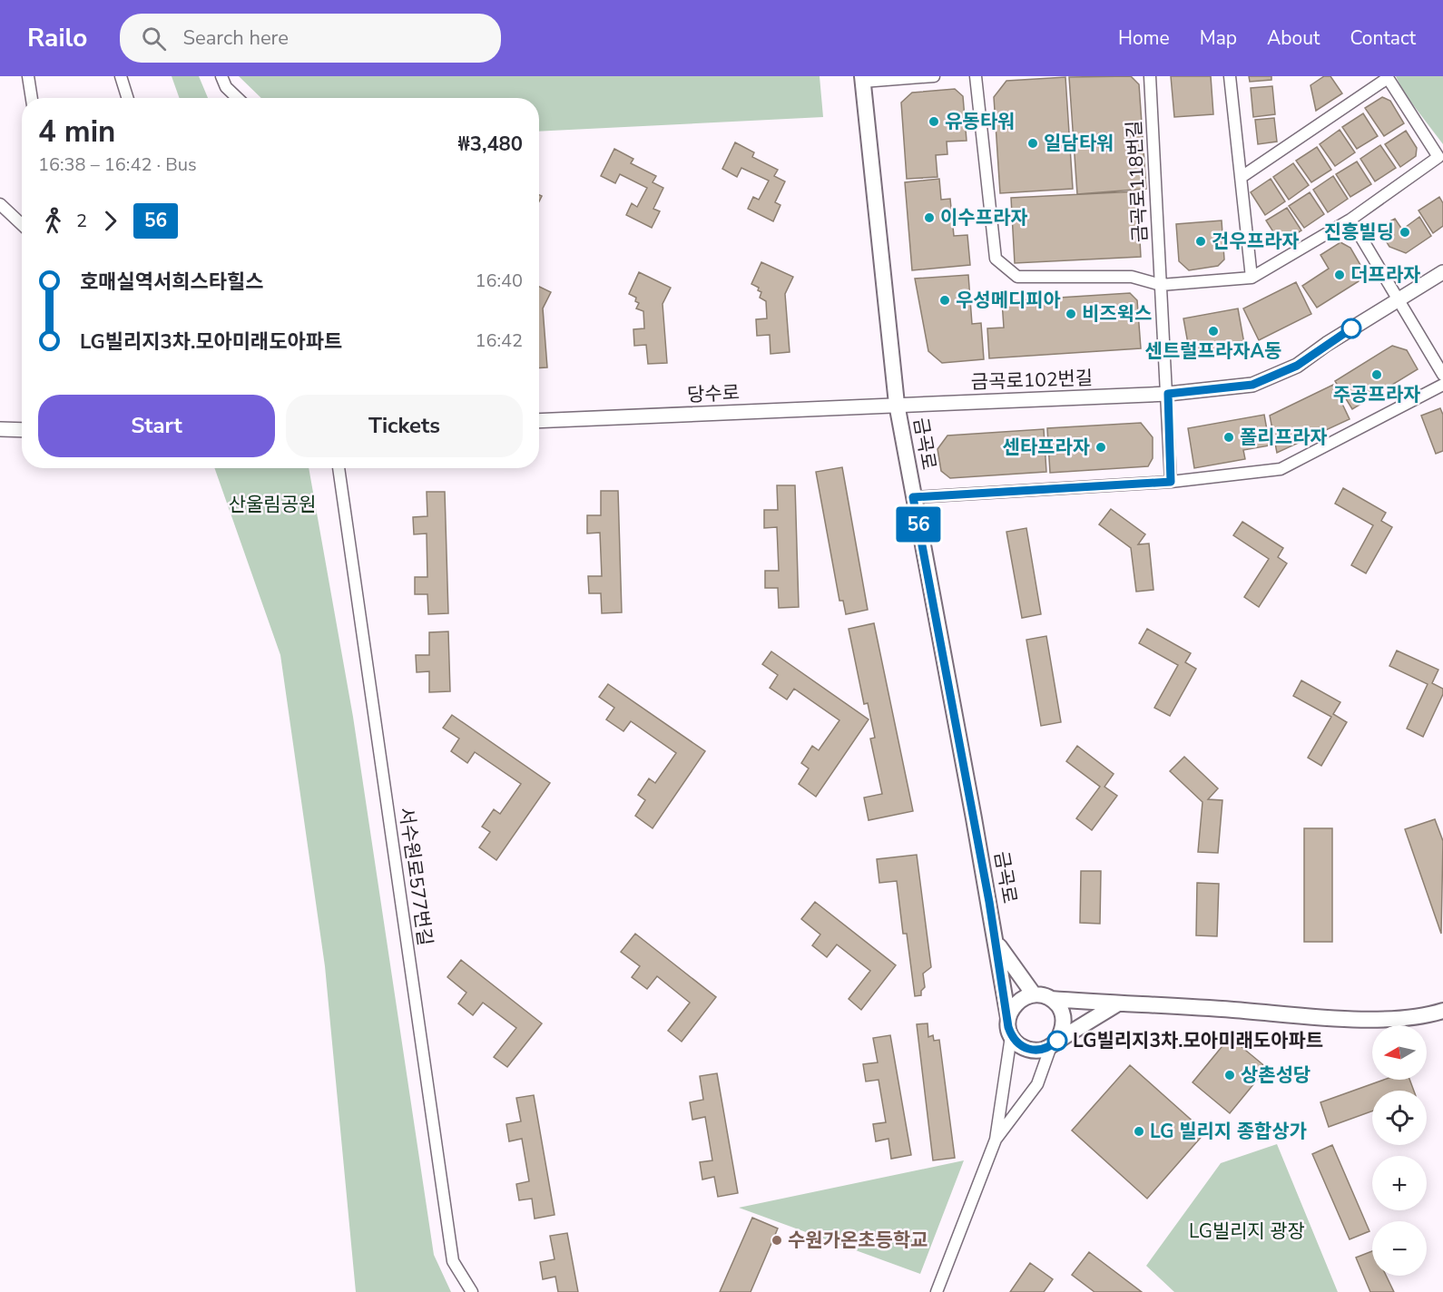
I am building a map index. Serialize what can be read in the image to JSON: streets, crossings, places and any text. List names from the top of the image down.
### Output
{
  "streets": {
    "main road": ["금곡로"],
    "street": [
      "금곡로118번길",
      "금곡로102번길",
      "당수로",
      "서수원로577번길"
    ]
  },
  "crossings": [
    ["금곡로102번길", "당수로"],
    ["금곡로102번길", "금곡로"],
    ["당수로", "금곡로"]
  ],
  "parks": ["산울림공원", "LG빌리지 광장"],
  "places": [
    "유동타워",
    "일담타워",
    "이수프라자",
    "진흥빌딩",
    "건우프라자",
    "더프라자",
    "우성메디피아",
    "비즈윅스",
    "센트럴프라자A동",
    "주공프라자",
    "폴리프라자",
    "센타프라자",
    "LG빌리지3차.모아미래도아파트",
    "상촌성당",
    "LG 빌리지 종합상가",
    "수원가온초등학교"
  ],
  "lines": ["bus line 56"],
  "north": "left",
  "page": {
    "header": "Railo",
    "search": "Search here",
    "nav": [
      "Home",
      "Map",
      "About",
      "Contact"
    ],
    "on_map": "56",
    "heading": ["4 min", "16:38 – 16:42 · Bus", "₩3,480"],
    "legs": ["2", "56"],
    "list": [
      {
        "name": "호매실역서희스타힐스",
        "value": "16:40"
      },
      {
        "name": "LG빌리지3차.모아미래도아파트",
        "value": "16:42"
      }
    ],
    "buttons": ["Start", "Tickets"],
    "map_buttons": ["+", "−"]
  }
}
